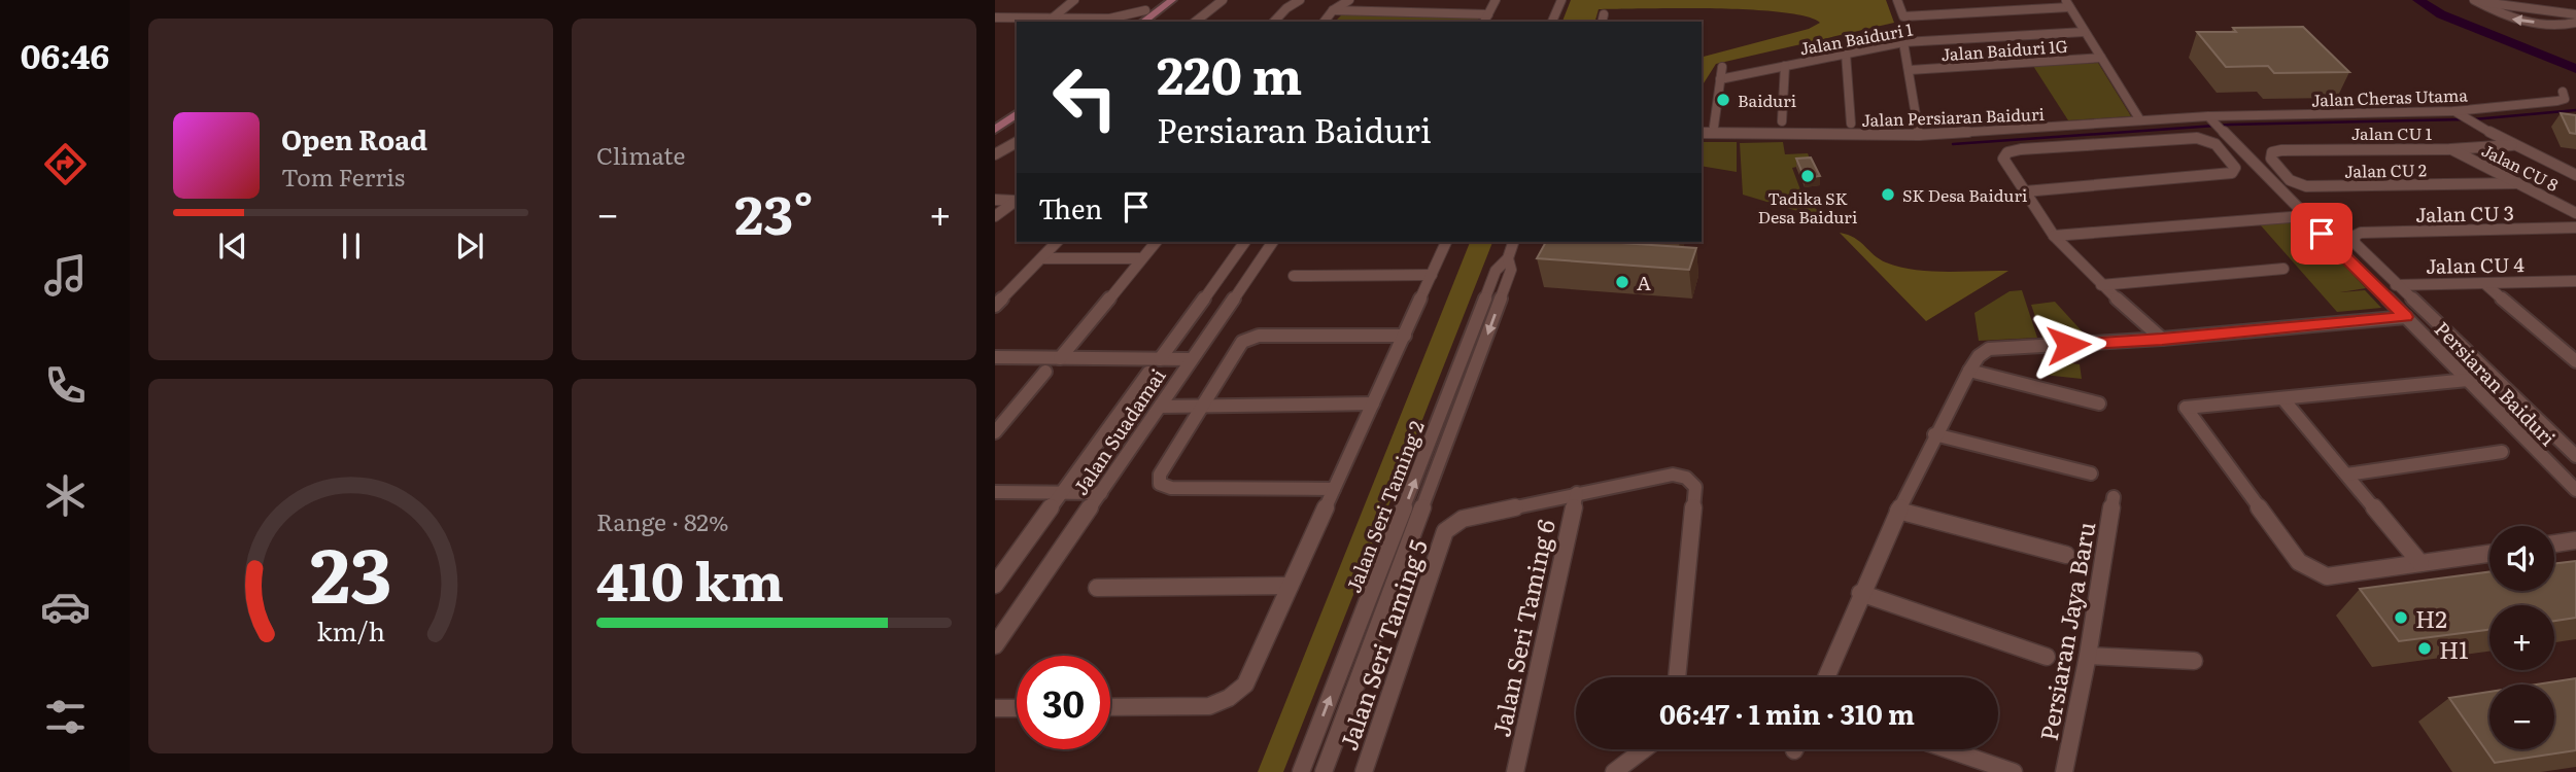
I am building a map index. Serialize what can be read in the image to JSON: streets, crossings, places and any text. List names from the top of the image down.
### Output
{
  "streets": {
    "street": [
      "Jalan Baiduri 1",
      "Jalan Baiduri 1G",
      "Jalan Cheras Utama",
      "Jalan Persiaran Baiduri",
      "Jalan CU 1",
      "Jalan CU 8",
      "Jalan CU 2",
      "Jalan CU 3",
      "Jalan CU 4",
      "Persiaran Baiduri",
      "Jalan Suadamai",
      "Jalan Seri Taming 2",
      "Jalan Seri Taming 6",
      "Persiaran Jaya Baru",
      "Jalan Seri Taming 5"
    ]
  },
  "crossings": [
    ["Jalan Cheras Utama", "Jalan Persiaran Baiduri"],
    ["Jalan Cheras Utama", "Persiaran Baiduri"],
    ["Jalan Persiaran Baiduri", "Persiaran Baiduri"],
    ["Jalan CU 1", "Jalan CU 8"],
    ["Jalan CU 1", "Jalan CU 2"],
    ["Jalan CU 8", "Jalan CU 2"],
    ["Jalan CU 3", "Jalan CU 4"],
    ["Jalan CU 4", "Persiaran Baiduri"],
    ["Jalan Seri Taming 6", "Jalan Seri Taming 5"]
  ],
  "places": [
    "Baiduri",
    "Tadika SK Desa Baiduri",
    "SK Desa Baiduri",
    "A",
    "H2",
    "H1"
  ],
  "page": {
    "tabs": "06:46",
    "tile": [
      "Climate",
      ["Range · 82%", "410 km"]
    ],
    "turn": ["220 m", "Persiaran Baiduri"],
    "song": ["Open Road", "Tom Ferris"],
    "then": "Then",
    "heat": ["−", "23°", "+"],
    "map_buttons": ["+", "−"],
    "limit": "30",
    "trip": "06:47 · 1 min · 310 m",
    "gauge": ["23", "km/h"]
  }
}
